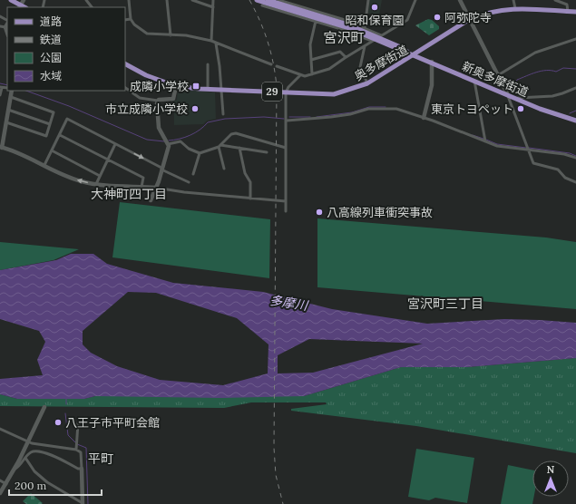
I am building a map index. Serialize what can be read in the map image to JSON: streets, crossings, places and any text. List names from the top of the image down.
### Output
{
  "streets": {
    "main road": ["奥多摩街道", "新奥多摩街道", "29"]
  },
  "crossings": [
    ["奥多摩街道", "新奥多摩街道"]
  ],
  "districts": [
    "宮沢町",
    "大神町四丁目",
    "宮沢町三丁目",
    "平町"
  ],
  "water": ["多摩川"],
  "places": {
    "other": [
      "昭和保育園",
      "阿弥陀寺",
      "市立成隣小学校",
      "東京トヨペット",
      "八高線列車衝突事故",
      "八王子市平町会館"
    ],
    "transit": ["成隣小学校"]
  },
  "legend": [
    "道路",
    "鉄道",
    "公園",
    "水域"
  ],
  "scale_bar": "200 m",
  "north": "top"
}
